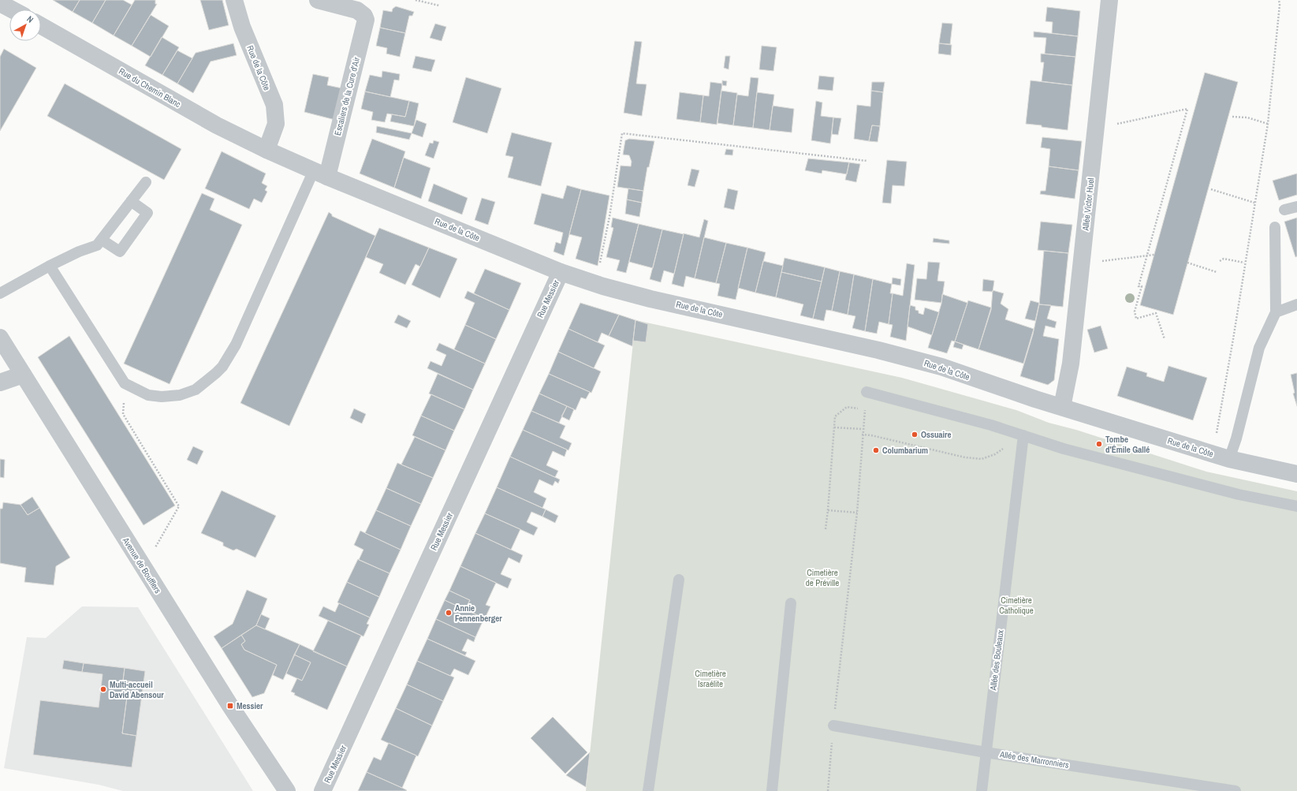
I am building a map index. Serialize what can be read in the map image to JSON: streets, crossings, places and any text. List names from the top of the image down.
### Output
{
  "streets": {
    "street": [
      "Rue de la Côte",
      "Rue du Chemin Blanc",
      "Escaliers de la Cure d'Air",
      "Allée Victor Huel",
      "Rue Messier",
      "Avenue de Boufflers"
    ],
    "lane": ["Allée des Bouleaux", "Allée des Marronniers"]
  },
  "crossings": [
    ["Rue de la Côte", "Rue du Chemin Blanc"],
    ["Rue de la Côte", "Escaliers de la Cure d'Air"],
    ["Rue de la Côte", "Allée Victor Huel"],
    ["Rue de la Côte", "Rue Messier"],
    ["Allée des Bouleaux", "Allée des Marronniers"]
  ],
  "parks": ["Cimetière de Préville", "Cimetière Catholique", "Cimetière Israélite"],
  "places": {
    "other": [
      "Ossuaire",
      "Tombe d'Émile Gallé",
      "Columbarium",
      "Annie Fennenberger",
      "Multi-accueil David Abensour"
    ],
    "transit": ["Messier"]
  },
  "north": "top right"
}
